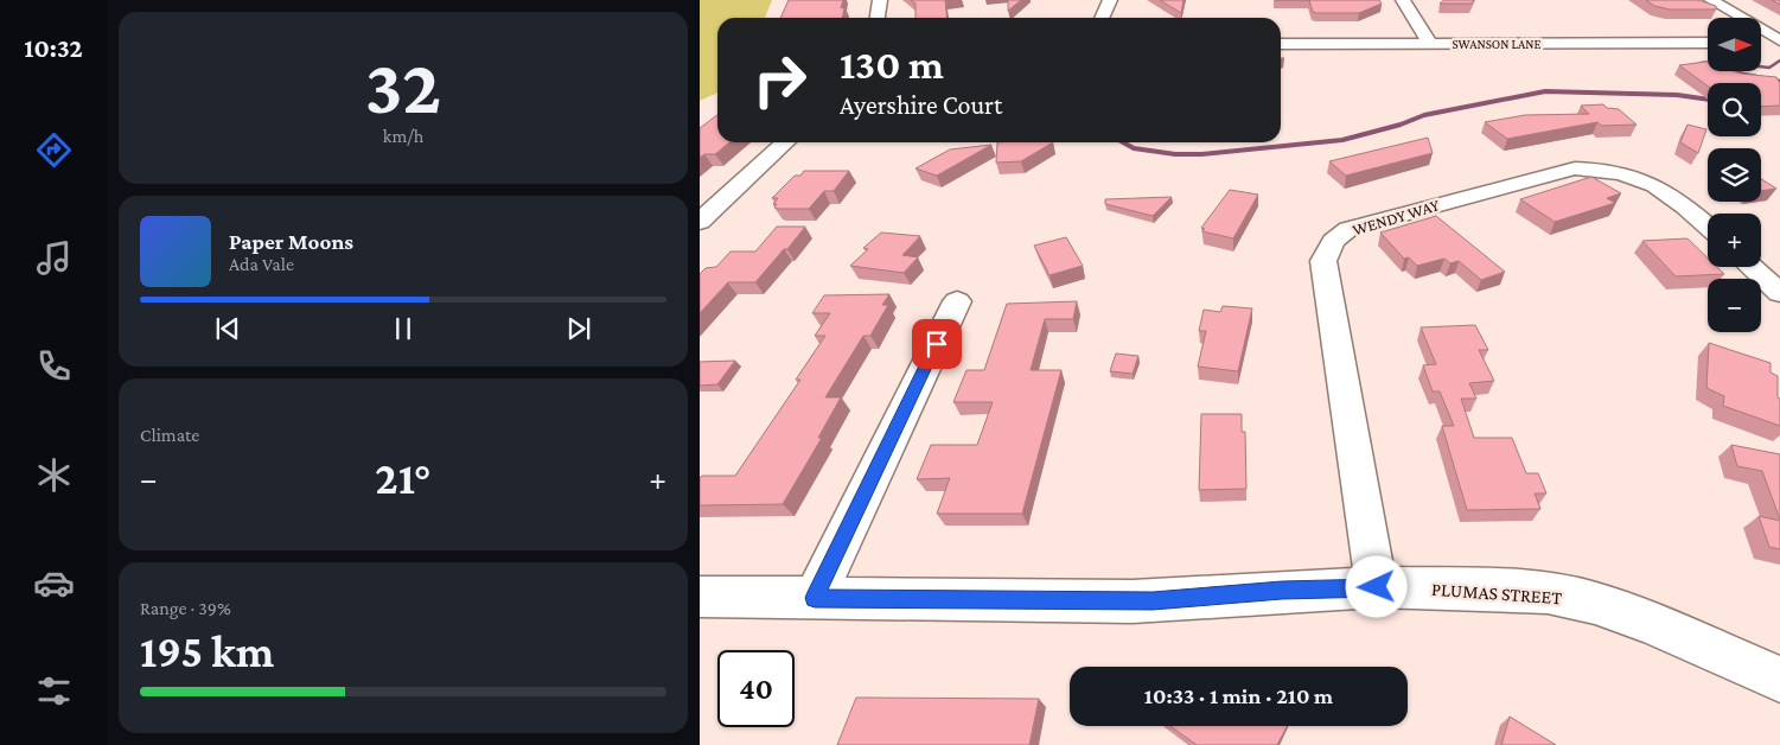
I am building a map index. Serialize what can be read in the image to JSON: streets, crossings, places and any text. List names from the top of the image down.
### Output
{
  "streets": {
    "street": ["SWANSON LANE", "WENDY WAY", "PLUMAS STREET"]
  },
  "crossings": [
    ["WENDY WAY", "PLUMAS STREET"]
  ],
  "north": "right",
  "page": {
    "tabs": "10:32",
    "tile": [
      ["32", "km/h"],
      "Climate",
      ["Range · 39%", "195 km"]
    ],
    "map_buttons": ["+", "−"],
    "turn": ["130 m", "Ayershire Court"],
    "song": ["Paper Moons", "Ada Vale"],
    "heat": ["−", "21°", "+"],
    "limit": "40",
    "trip": "10:33 · 1 min · 210 m"
  }
}
